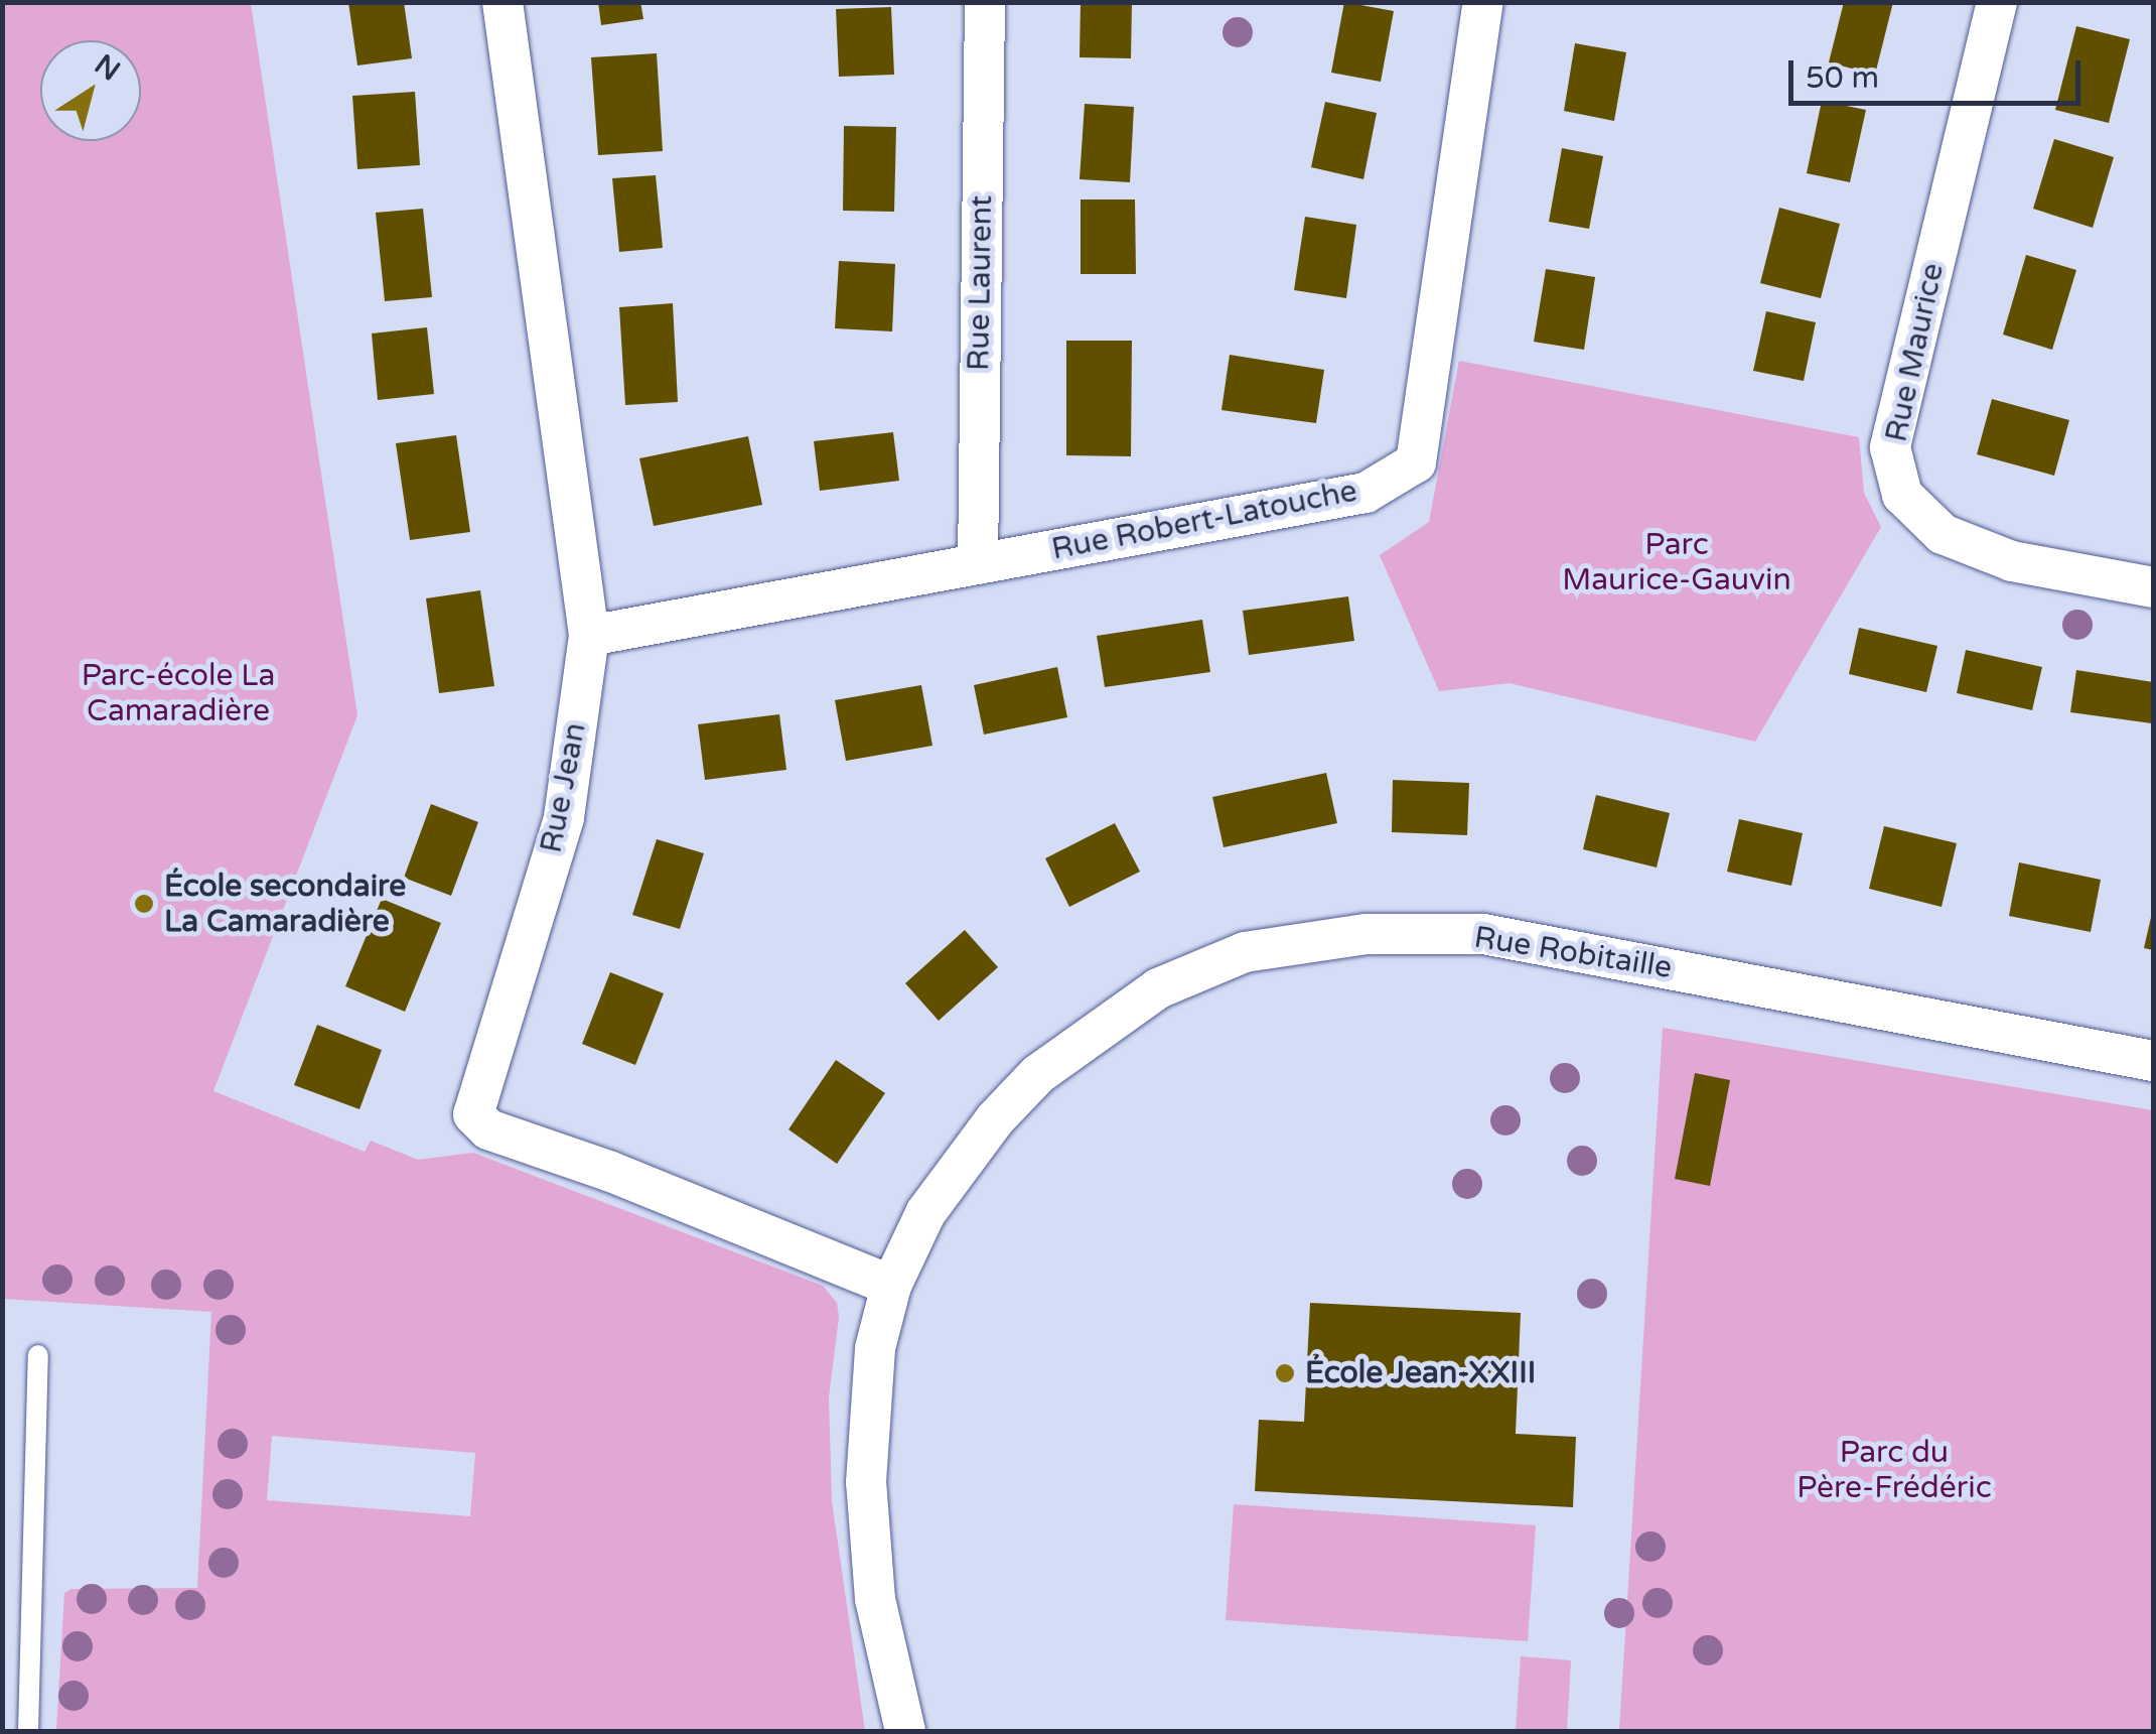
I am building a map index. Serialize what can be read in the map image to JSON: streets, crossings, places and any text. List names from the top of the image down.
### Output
{
  "streets": {
    "street": [
      "Rue Laurent",
      "Rue Maurice",
      "Rue Robert-Latouche",
      "Rue Jean",
      "Rue Robitaille"
    ]
  },
  "crossings": [
    ["Rue Laurent", "Rue Robert-Latouche"],
    ["Rue Robert-Latouche", "Rue Jean"],
    ["Rue Jean", "Rue Robitaille"]
  ],
  "parks": ["Parc Maurice-Gauvin", "Parc-école La Camaradière", "Parc du Père-Frédéric"],
  "places": ["École secondaire La Camaradière", "École Jean-XXIII"],
  "scale_bar": "50 m",
  "north": "top right"
}
